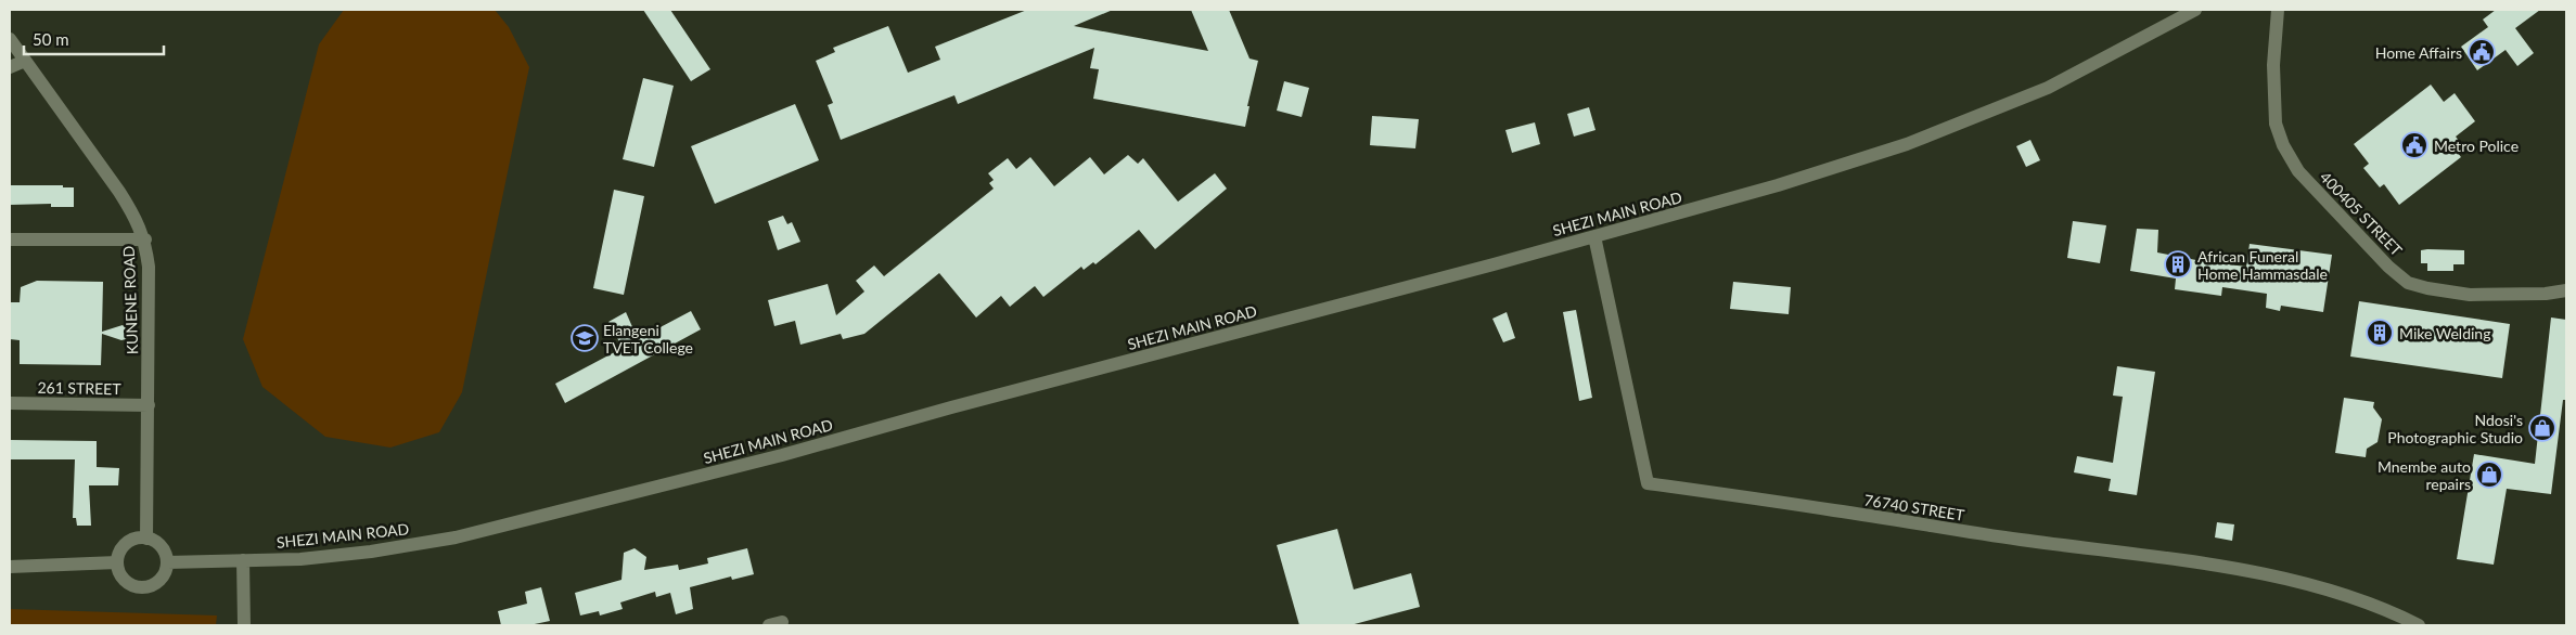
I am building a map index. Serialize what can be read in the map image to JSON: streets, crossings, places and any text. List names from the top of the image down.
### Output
{
  "streets": {
    "street": [
      "SHEZI MAIN ROAD",
      "400405 STREET",
      "KUNENE ROAD",
      "261 STREET",
      "76740 STREET"
    ]
  },
  "crossings": [
    ["SHEZI MAIN ROAD", "KUNENE ROAD"],
    ["SHEZI MAIN ROAD", "76740 STREET"],
    ["KUNENE ROAD", "261 STREET"]
  ],
  "places": {
    "public building": ["Home Affairs", "Metro Police"],
    "building": ["African Funeral Home Hammasdale", "Mike Welding"],
    "school or university": ["Elangeni TVET College"],
    "shop": ["Ndosi's Photographic Studio", "Mnembe auto repairs"]
  },
  "scale_bar": "50 m"
}
